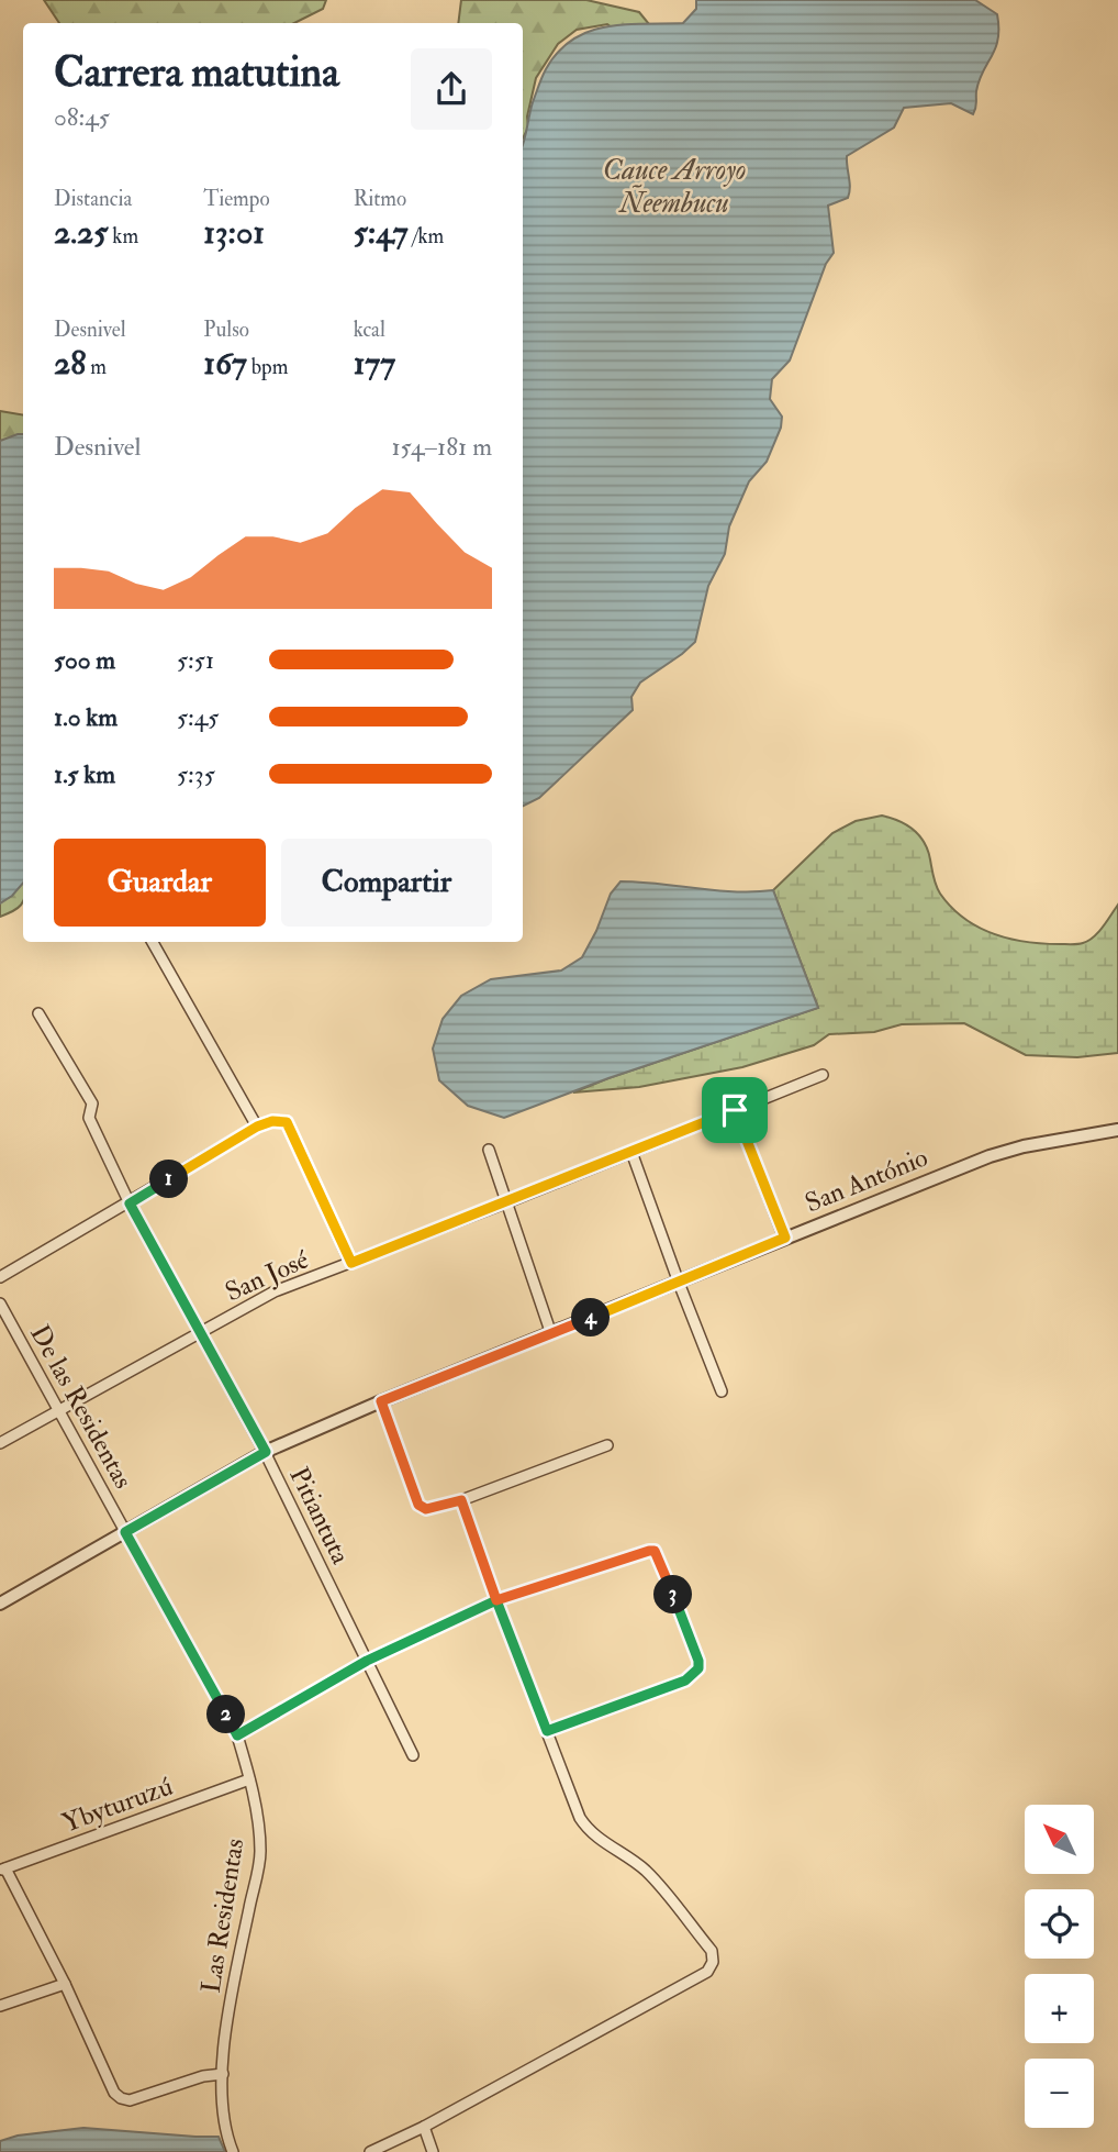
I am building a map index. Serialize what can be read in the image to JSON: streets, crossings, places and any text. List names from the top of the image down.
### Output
{
  "streets": {
    "street": [
      "San António",
      "San José",
      "De las Residentas",
      "Pitiantuta",
      "Ybyturuzú",
      "Las Residentas"
    ]
  },
  "crossings": [
    ["San António", "De las Residentas"],
    ["San António", "Pitiantuta"],
    ["San António", "Las Residentas"],
    ["San José", "De las Residentas"],
    ["San José", "Pitiantuta"],
    ["De las Residentas", "Las Residentas"],
    ["Ybyturuzú", "Las Residentas"]
  ],
  "water": ["Cauce Arroyo Ñeembucu"],
  "north": "top left",
  "page": {
    "heading": ["Carrera matutina", "08:45"],
    "stats": [
      ["Distancia", "2.25 km"],
      ["Tiempo", "13:01"],
      ["Ritmo", "5:47 /km"],
      ["Desnivel", "28 m"],
      ["Pulso", "167 bpm"],
      ["kcal", "177"]
    ],
    "chart": ["Desnivel", "154–181 m"],
    "list": [
      {
        "name": "500 m",
        "note": "5:51"
      },
      {
        "name": "1.0 km",
        "note": "5:45"
      },
      {
        "name": "1.5 km",
        "note": "5:35"
      }
    ],
    "buttons": ["Guardar", "Compartir"],
    "pins": [
      "1",
      "4",
      "3",
      "2"
    ],
    "map_buttons": ["+", "−"]
  }
}
